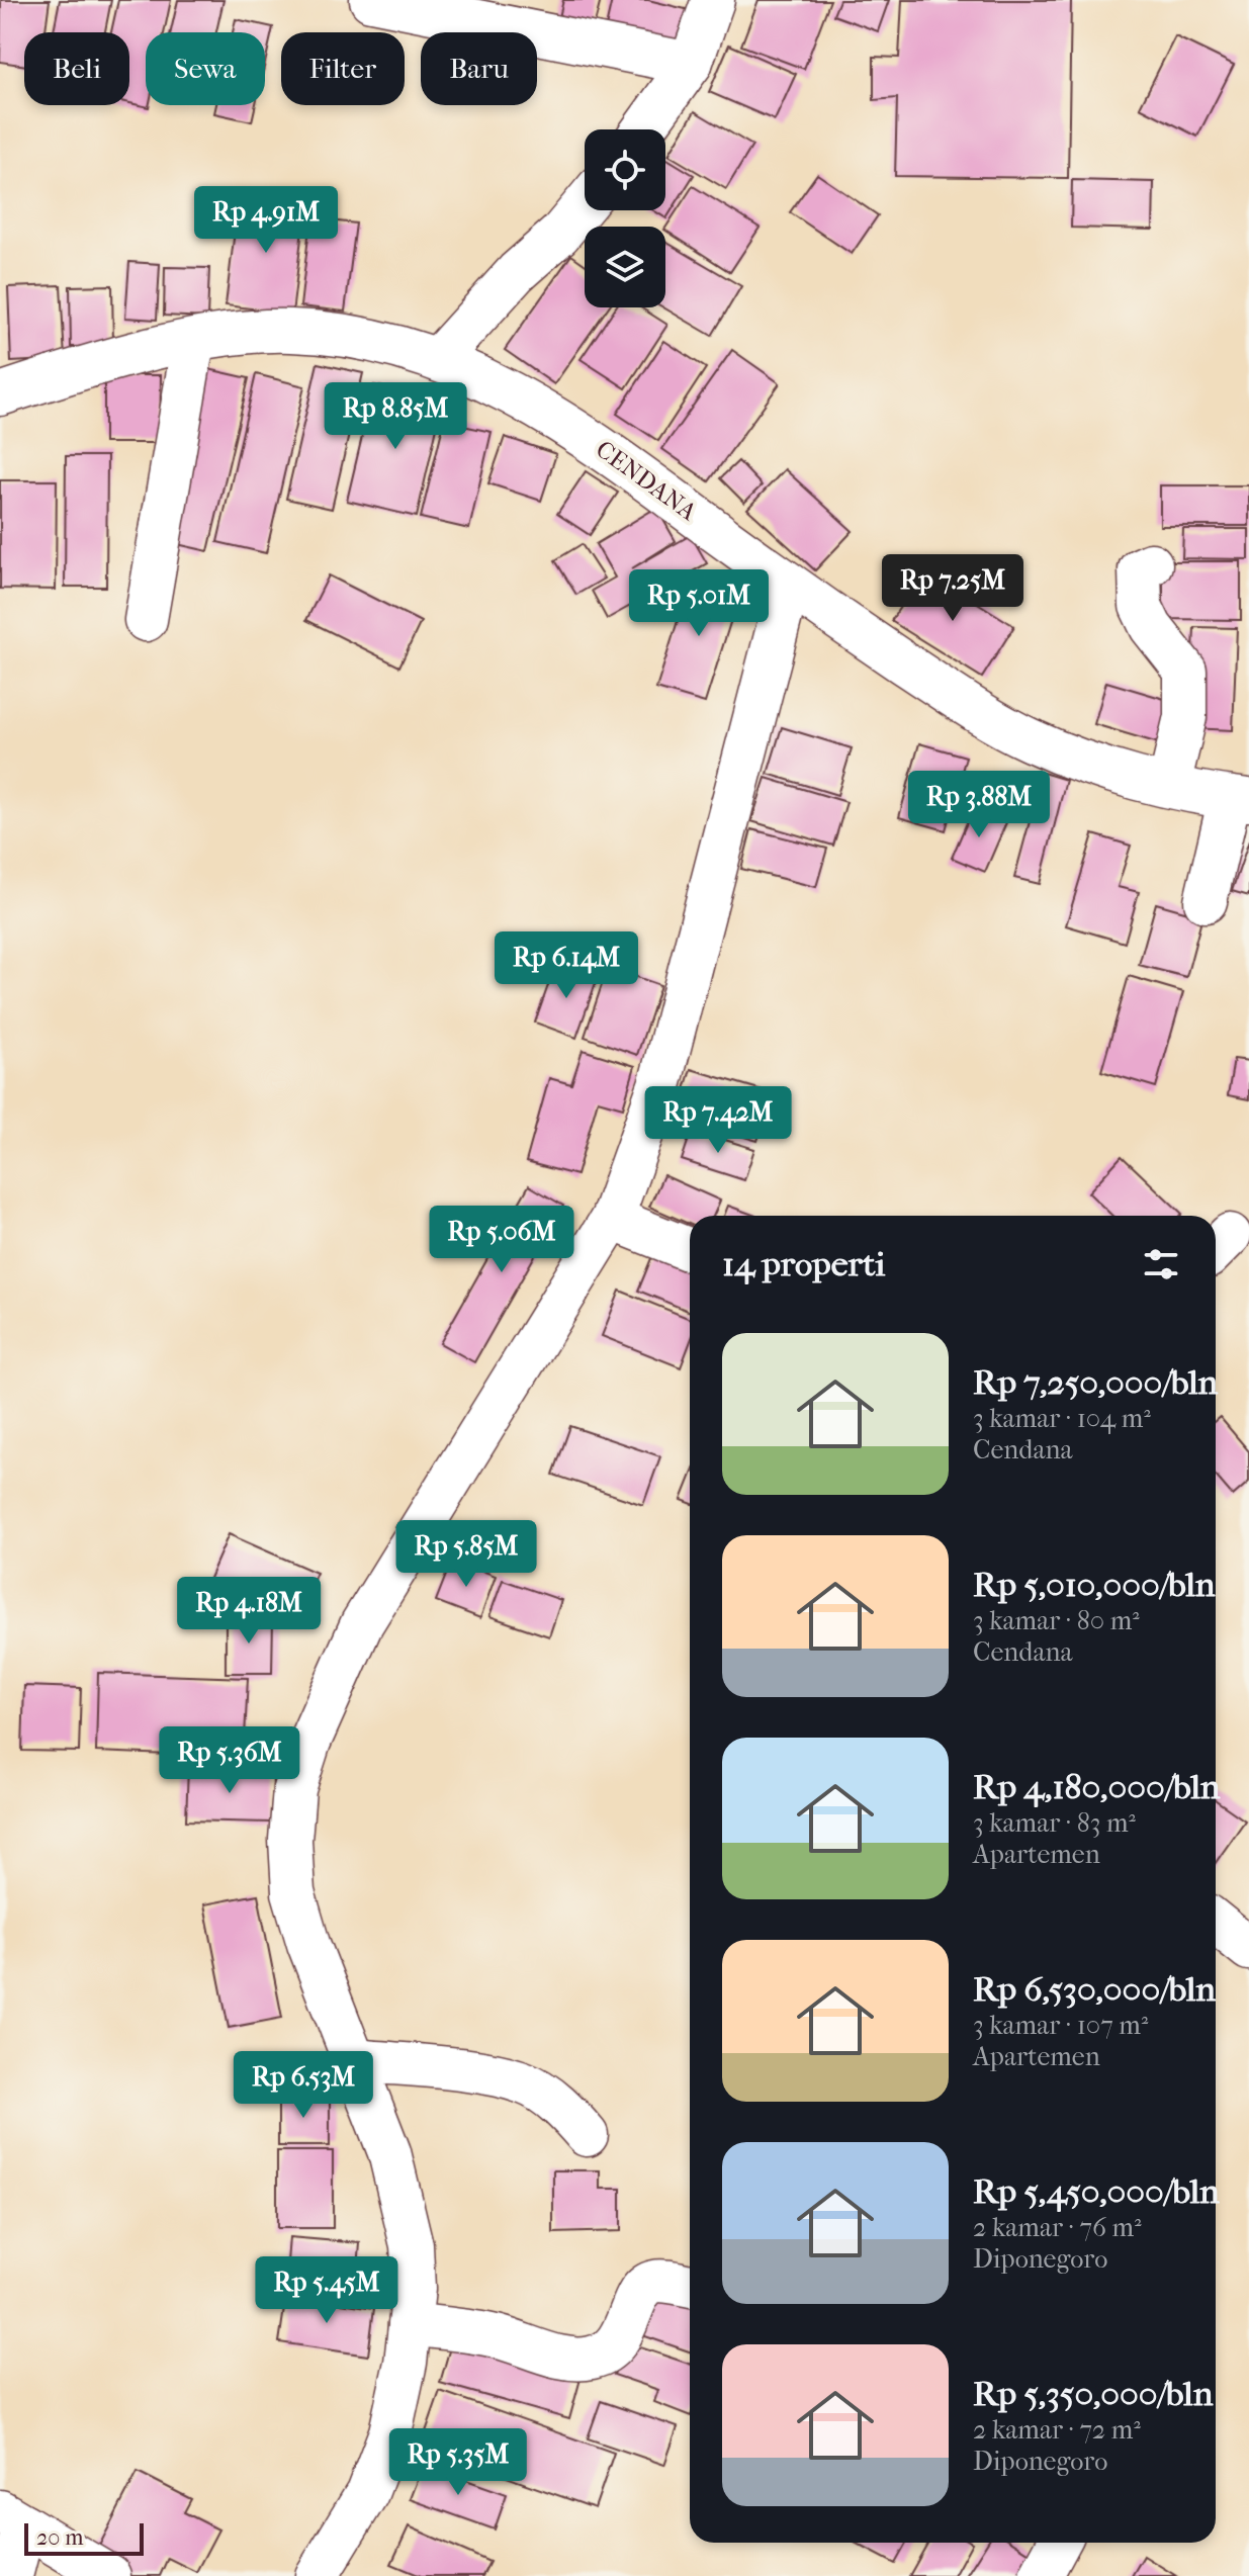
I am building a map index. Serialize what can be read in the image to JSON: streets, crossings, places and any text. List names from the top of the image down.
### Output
{
  "streets": {
    "street": ["CENDANA"]
  },
  "scale_bar": "20 m",
  "page": {
    "chip": [
      "Beli",
      "Sewa",
      "Filter",
      "Baru"
    ],
    "price": [
      "Rp 4.91M",
      "Rp 8.85M",
      "Rp 7.25M",
      "Rp 5.01M",
      "Rp 3.88M",
      "Rp 6.14M",
      "Rp 7.42M",
      "Rp 5.06M",
      "Rp 5.85M",
      "Rp 4.18M",
      "Rp 5.36M",
      "Rp 6.53M",
      "Rp 5.45M",
      "Rp 5.35M"
    ],
    "heading": "14 properti",
    "list": [
      {
        "name": "Rp 7,250,000/bln",
        "note": "3 kamar · 104 m² · Cendana"
      },
      {
        "name": "Rp 5,010,000/bln",
        "note": "3 kamar · 80 m² · Cendana"
      },
      {
        "name": "Rp 4,180,000/bln",
        "note": "3 kamar · 83 m² · Apartemen"
      },
      {
        "name": "Rp 6,530,000/bln",
        "note": "3 kamar · 107 m² · Apartemen"
      },
      {
        "name": "Rp 5,450,000/bln",
        "note": "2 kamar · 76 m² · Diponegoro"
      },
      {
        "name": "Rp 5,350,000/bln",
        "note": "2 kamar · 72 m² · Diponegoro"
      }
    ],
    "scale": "20 m"
  }
}
